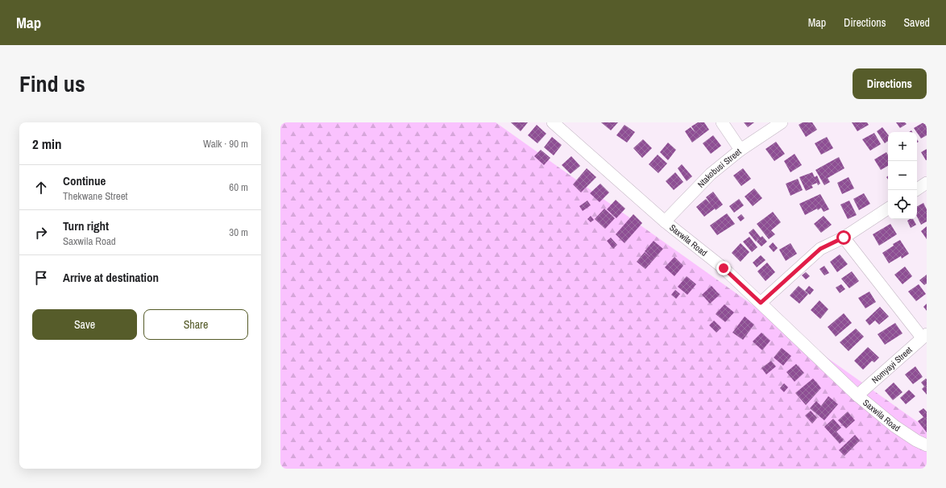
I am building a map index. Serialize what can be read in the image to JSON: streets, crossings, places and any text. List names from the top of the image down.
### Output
{
  "streets": {
    "street": ["Ntakobusi Street", "Saxwila Road", "Nomyayi Street"]
  },
  "crossings": [
    ["Ntakobusi Street", "Saxwila Road"],
    ["Saxwila Road", "Nomyayi Street"]
  ],
  "page": {
    "header": "Map",
    "nav": ["Map", "Directions", "Saved"],
    "title": "Find us",
    "buttons": [
      "Directions",
      ["Save", "Share"]
    ],
    "heading": ["2 min", "Walk · 90 m"],
    "map_buttons": ["+", "−"],
    "list": [
      ["Continue", "Thekwane Street", "60 m"],
      ["Turn right", "Saxwila Road", "30 m"],
      "Arrive at destination"
    ]
  }
}
